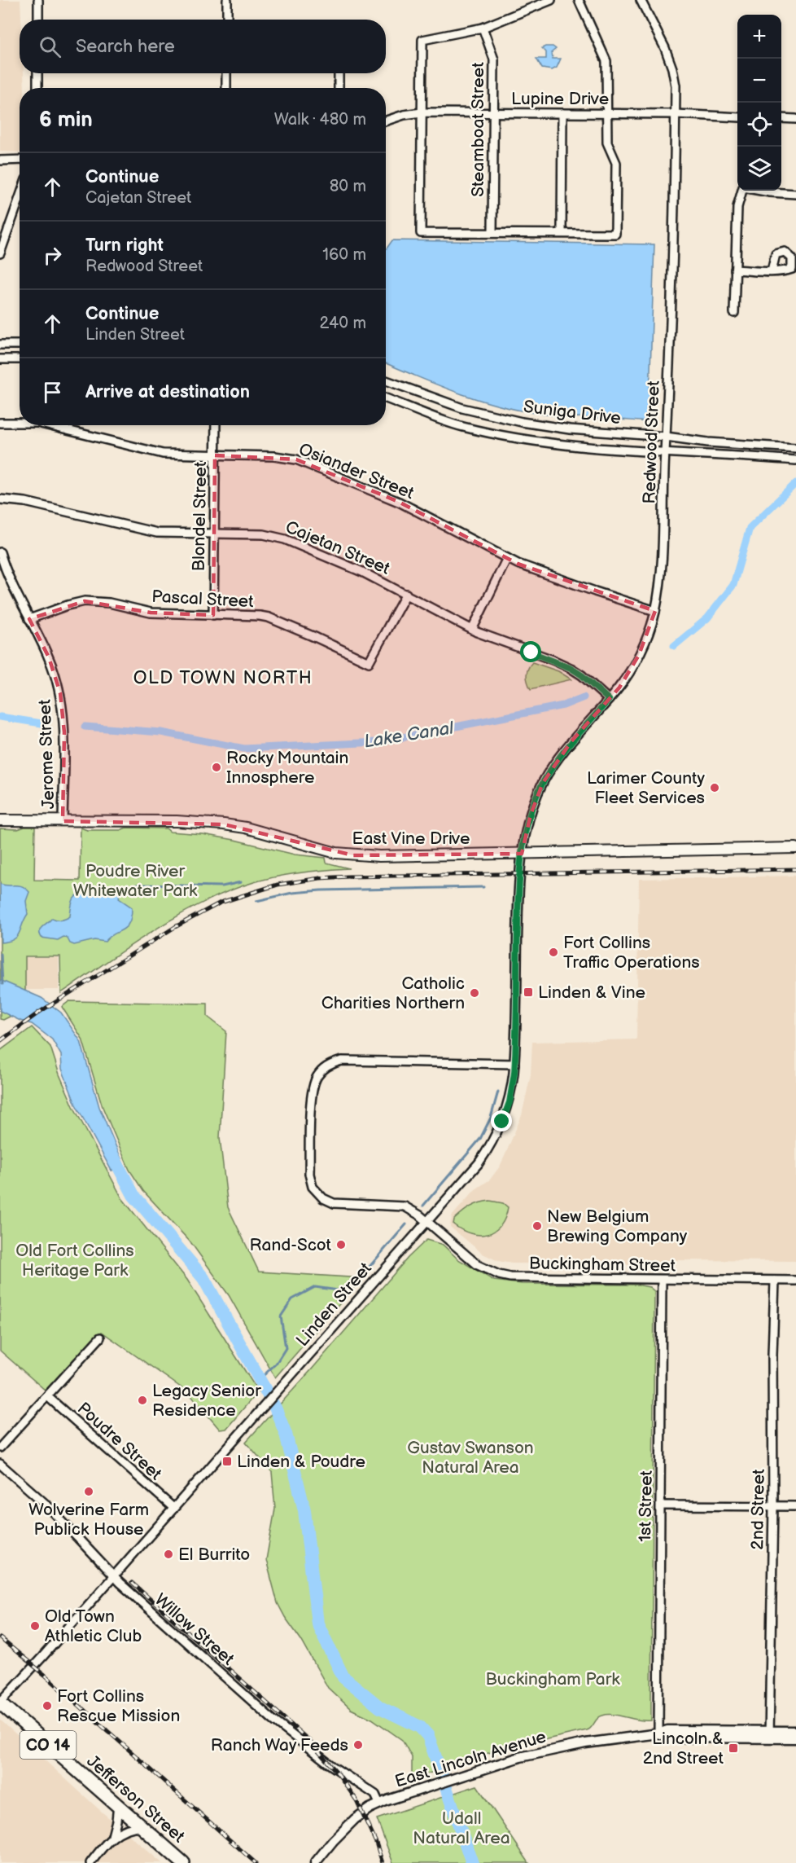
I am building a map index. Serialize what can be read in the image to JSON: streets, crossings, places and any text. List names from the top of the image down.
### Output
{
  "streets": {
    "highway": ["CO 14", "Jefferson Street"],
    "main road": ["East Vine Drive"],
    "street": [
      "Lupine Drive",
      "Steamboat Street",
      "Suniga Drive",
      "Redwood Street",
      "Osiander Street",
      "Blondel Street",
      "Cajetan Street",
      "Pascal Street",
      "Jerome Street",
      "Buckingham Street",
      "Linden Street",
      "Poudre Street",
      "1st Street",
      "2nd Street",
      "Willow Street",
      "East Lincoln Avenue"
    ]
  },
  "crossings": [
    ["Lupine Drive", "Steamboat Street"],
    ["Lupine Drive", "Redwood Street"],
    ["Suniga Drive", "Redwood Street"],
    ["Redwood Street", "Osiander Street"],
    ["Redwood Street", "Cajetan Street"],
    ["Redwood Street", "East Vine Drive"],
    ["Redwood Street", "Linden Street"],
    ["Osiander Street", "Blondel Street"],
    ["Blondel Street", "Cajetan Street"],
    ["Blondel Street", "Pascal Street"],
    ["Cajetan Street", "Pascal Street"],
    ["Pascal Street", "Jerome Street"],
    ["Jerome Street", "East Vine Drive"],
    ["East Vine Drive", "Linden Street"],
    ["Buckingham Street", "Linden Street"],
    ["Buckingham Street", "1st Street"],
    ["Buckingham Street", "2nd Street"],
    ["Linden Street", "Poudre Street"],
    ["Linden Street", "Willow Street"],
    ["Linden Street", "Jefferson Street"],
    ["1st Street", "East Lincoln Avenue"],
    ["2nd Street", "East Lincoln Avenue"],
    ["Willow Street", "East Lincoln Avenue"]
  ],
  "districts": ["OLD TOWN NORTH"],
  "water": ["Lake Canal"],
  "parks": [
    "Poudre River Whitewater Park",
    "Old Fort Collins Heritage Park",
    "Gustav Swanson Natural Area",
    "Buckingham Park",
    "Udall Natural Area"
  ],
  "places": {
    "other": [
      "Rocky Mountain Innosphere",
      "Larimer County Fleet Services",
      "Fort Collins Traffic Operations",
      "Catholic Charities Northern",
      "New Belgium Brewing Company",
      "Rand-Scot",
      "Legacy Senior Residence",
      "Wolverine Farm Publick House",
      "El Burrito",
      "Old Town Athletic Club",
      "Fort Collins Rescue Mission",
      "Ranch Way Feeds"
    ],
    "transit": ["Linden & Vine", "Linden & Poudre", "Lincoln & 2nd Street"]
  },
  "page": {
    "map_buttons": ["+", "−"],
    "search": "Search here",
    "heading": ["6 min", "Walk · 480 m"],
    "list": [
      ["Continue", "Cajetan Street", "80 m"],
      ["Turn right", "Redwood Street", "160 m"],
      ["Continue", "Linden Street", "240 m"],
      "Arrive at destination"
    ]
  }
}
